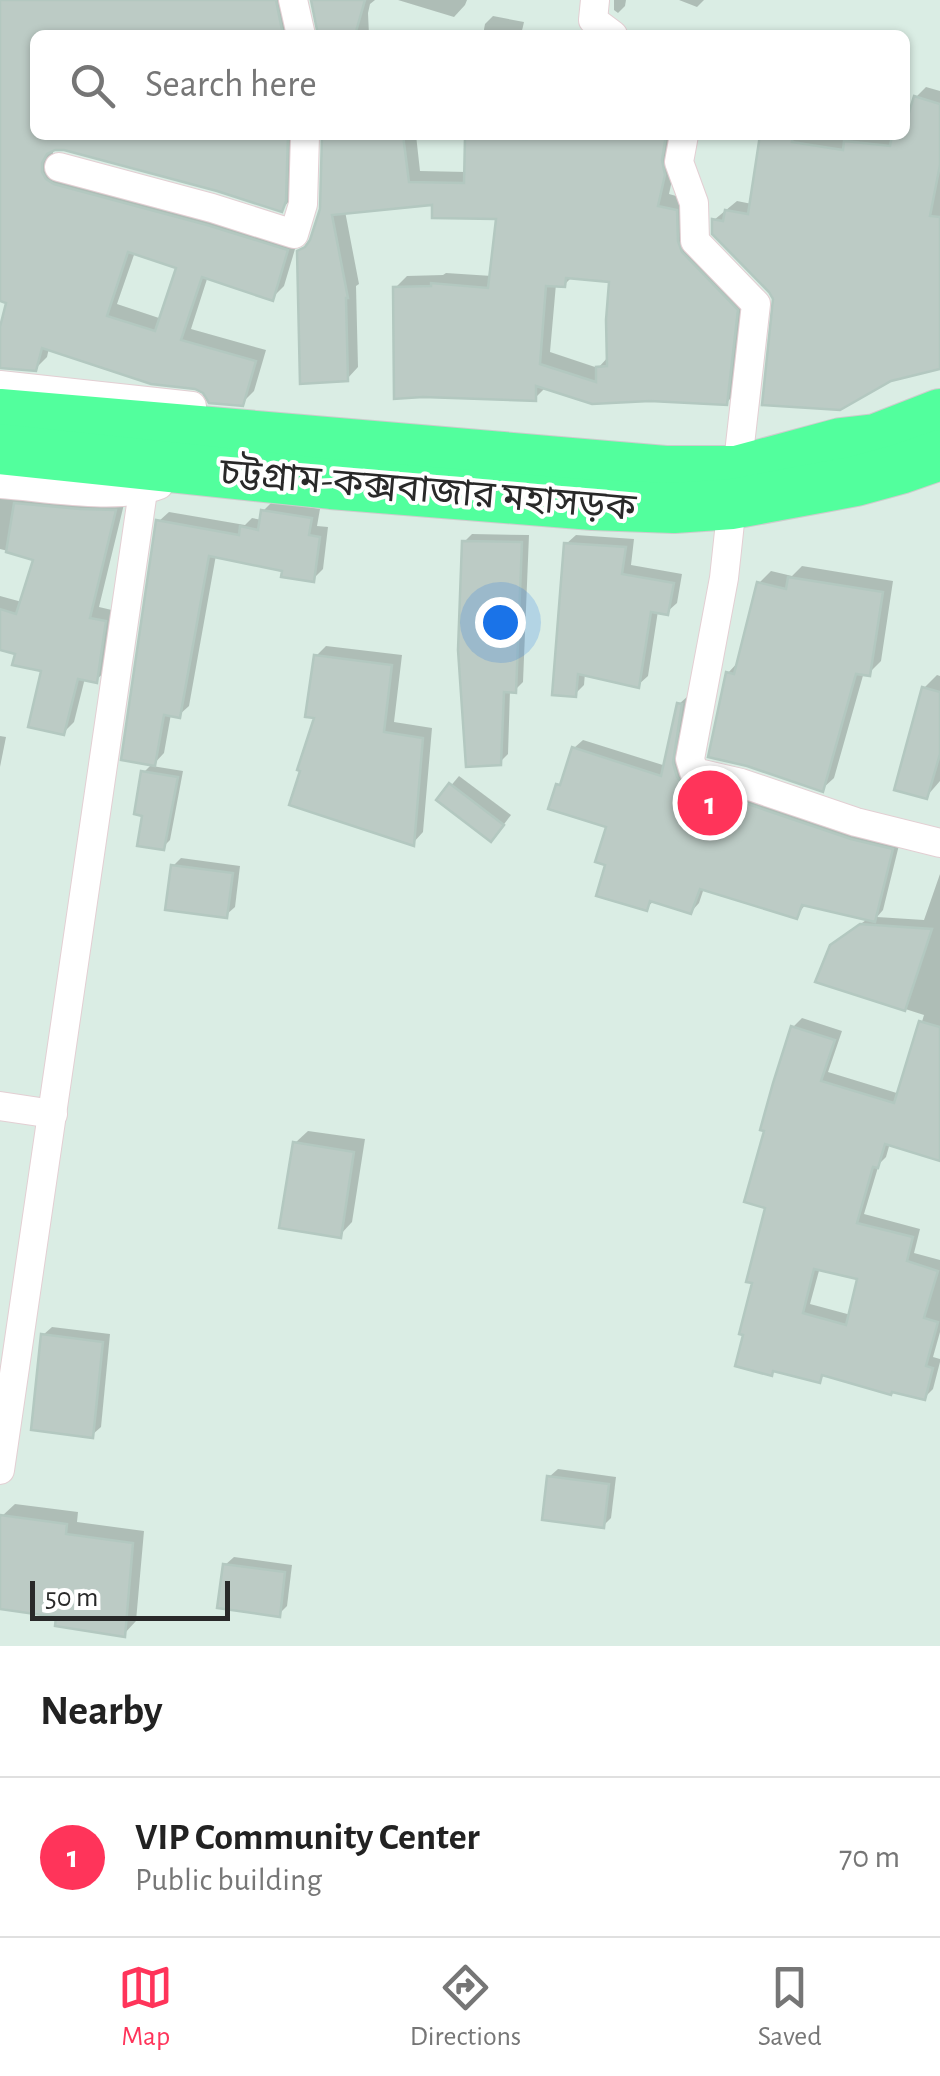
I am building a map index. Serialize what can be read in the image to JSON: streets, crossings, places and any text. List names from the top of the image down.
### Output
{
  "streets": {
    "highway": ["চট্টগ্রাম-কক্সবাজার মহাসড়ক"]
  },
  "scale_bar": "50 m",
  "page": {
    "search": "Search here",
    "pins": "1",
    "scale": "50 m",
    "heading": "Nearby",
    "list": [
      {
        "mark": "1",
        "name": "VIP Community Center",
        "note": "Public building",
        "value": "70 m"
      }
    ],
    "nav": ["Map", "Directions", "Saved"]
  }
}
